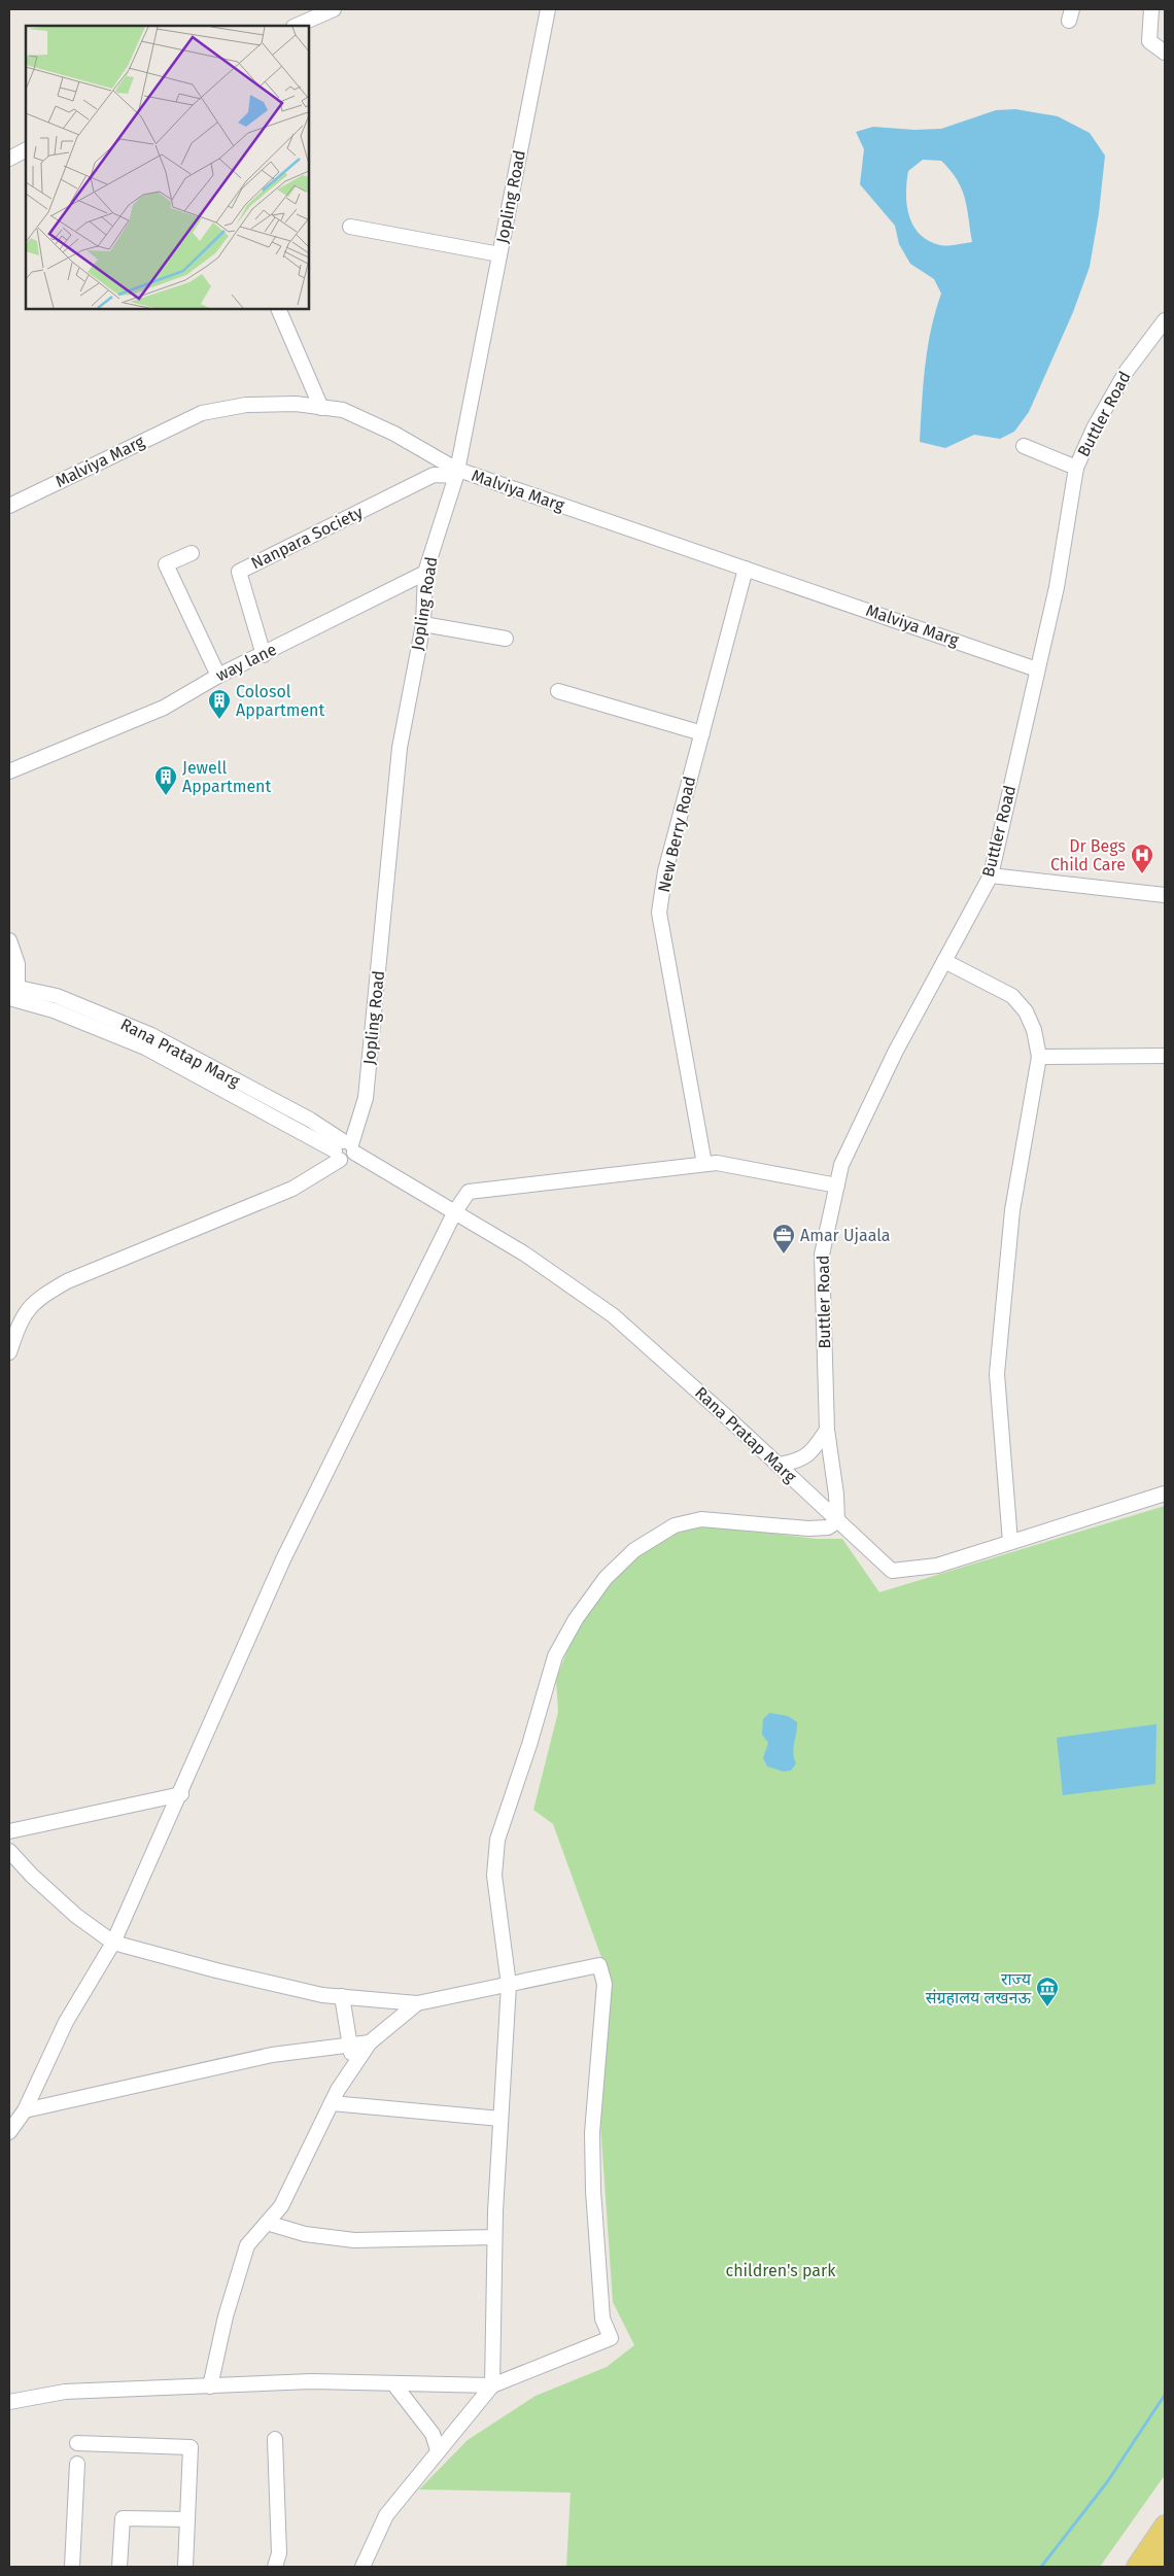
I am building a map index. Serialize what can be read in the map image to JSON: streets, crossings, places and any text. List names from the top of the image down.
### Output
{
  "streets": {
    "street": [
      "Jopling Road",
      "Buttler Road",
      "Malviya Marg",
      "Nanpara Society",
      "way lane",
      "New Berry Road",
      "Rana Pratap Marg"
    ]
  },
  "crossings": [
    ["Jopling Road", "Malviya Marg"],
    ["Jopling Road", "Nanpara Society"],
    ["Jopling Road", "way lane"],
    ["Jopling Road", "Rana Pratap Marg"],
    ["Buttler Road", "Malviya Marg"],
    ["Buttler Road", "Rana Pratap Marg"],
    ["Malviya Marg", "Nanpara Society"],
    ["Malviya Marg", "New Berry Road"],
    ["Nanpara Society", "way lane"]
  ],
  "parks": ["children's park"],
  "places": {
    "building": ["Colosol Appartment", "Jewell Appartment"],
    "hospital": ["Dr Begs Child Care"],
    "office": ["Amar Ujaala"],
    "museum": ["राज्य संग्रहालय लखनऊ"]
  }
}
